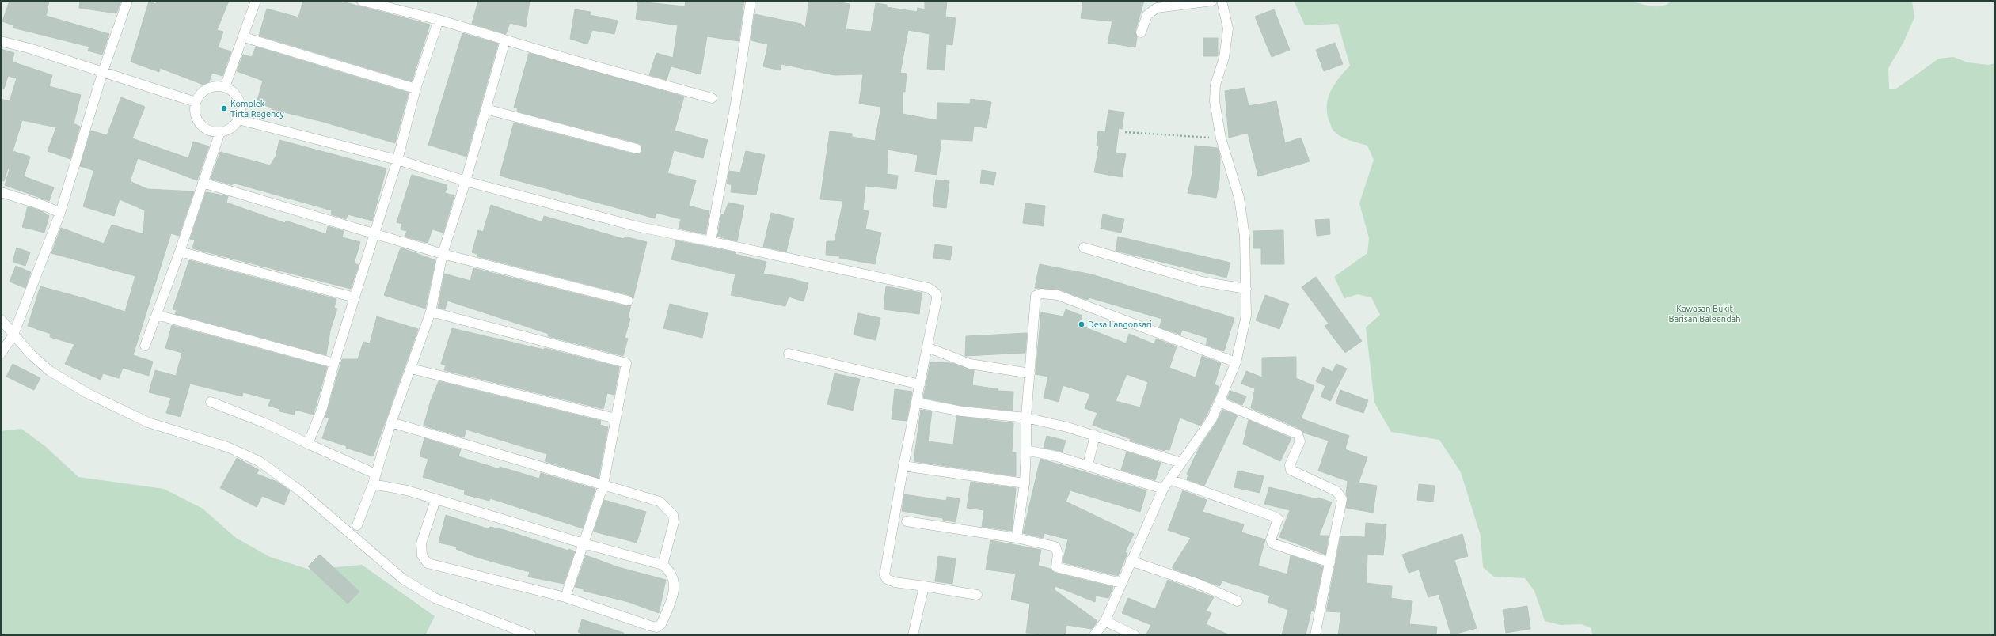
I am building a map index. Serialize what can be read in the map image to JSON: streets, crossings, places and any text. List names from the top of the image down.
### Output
{
  "parks": ["Kawasan Bukit Barisan Baleendah"],
  "places": ["Komplek Tirta Regency", "Desa Langonsari"]
}
